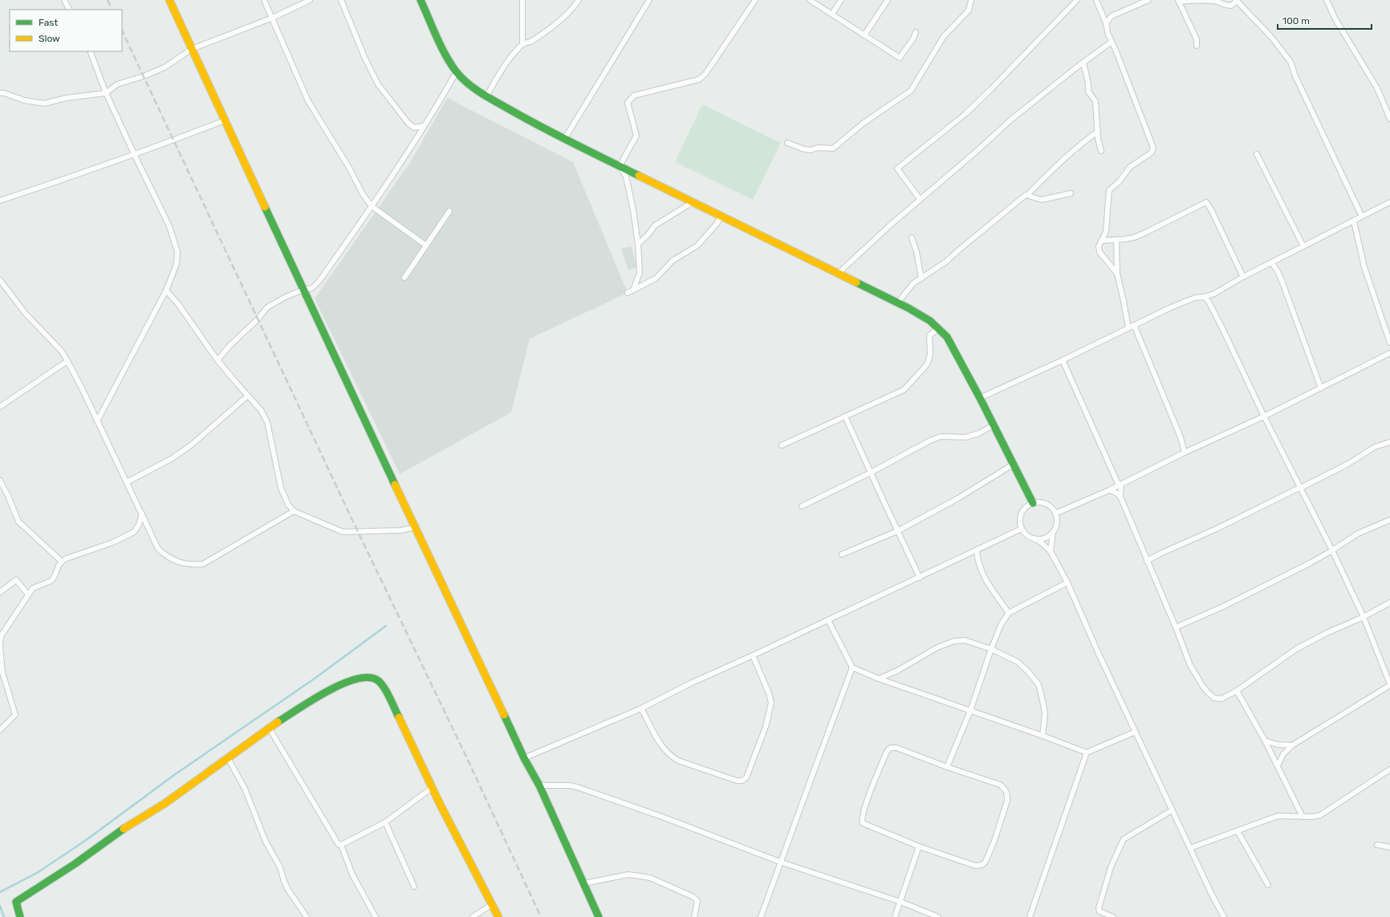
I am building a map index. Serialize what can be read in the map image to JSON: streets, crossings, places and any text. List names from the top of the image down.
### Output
{
  "legend": ["Fast", "Slow"],
  "scale_bar": "100 m"
}
